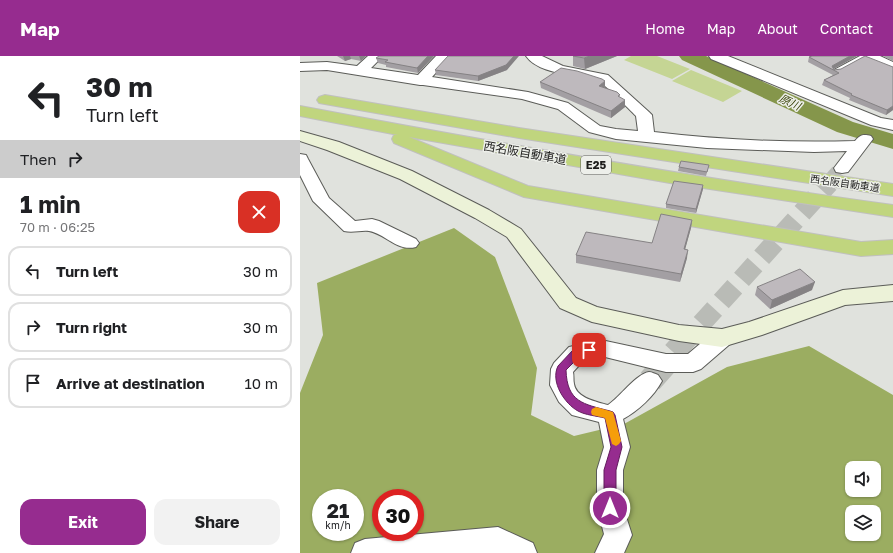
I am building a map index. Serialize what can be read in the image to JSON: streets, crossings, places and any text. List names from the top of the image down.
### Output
{
  "streets": {
    "highway": ["西名阪自動車道", "E25"]
  },
  "water": ["原川"],
  "page": {
    "header": "Map",
    "nav": [
      "Home",
      "Map",
      "About",
      "Contact"
    ],
    "turn": ["30 m", "Turn left"],
    "then": "Then",
    "heading": ["1 min", "70 m · 06:25"],
    "list": [
      {
        "name": "Turn left",
        "value": "30 m"
      },
      {
        "name": "Turn right",
        "value": "30 m"
      },
      {
        "name": "Arrive at destination",
        "value": "10 m"
      }
    ],
    "speed": "21 km/h",
    "limit": "30",
    "buttons": ["Exit", "Share"]
  }
}
